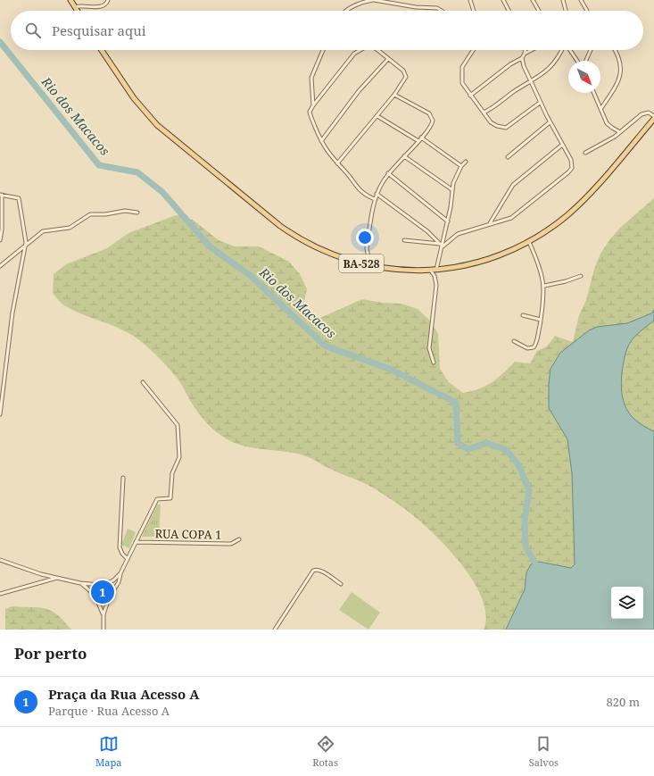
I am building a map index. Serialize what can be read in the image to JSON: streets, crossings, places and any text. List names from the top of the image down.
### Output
{
  "streets": {
    "main road": ["BA-528"],
    "street": ["RUA COPA 1"]
  },
  "water": ["Rio dos Macacos"],
  "north": "bottom right",
  "page": {
    "search": "Pesquisar aqui",
    "pins": "1",
    "heading": "Por perto",
    "list": [
      {
        "mark": "1",
        "name": "Praça da Rua Acesso A",
        "note": "Parque · Rua Acesso A",
        "value": "820 m"
      }
    ],
    "nav": ["Mapa", "Rotas", "Salvos"]
  }
}
